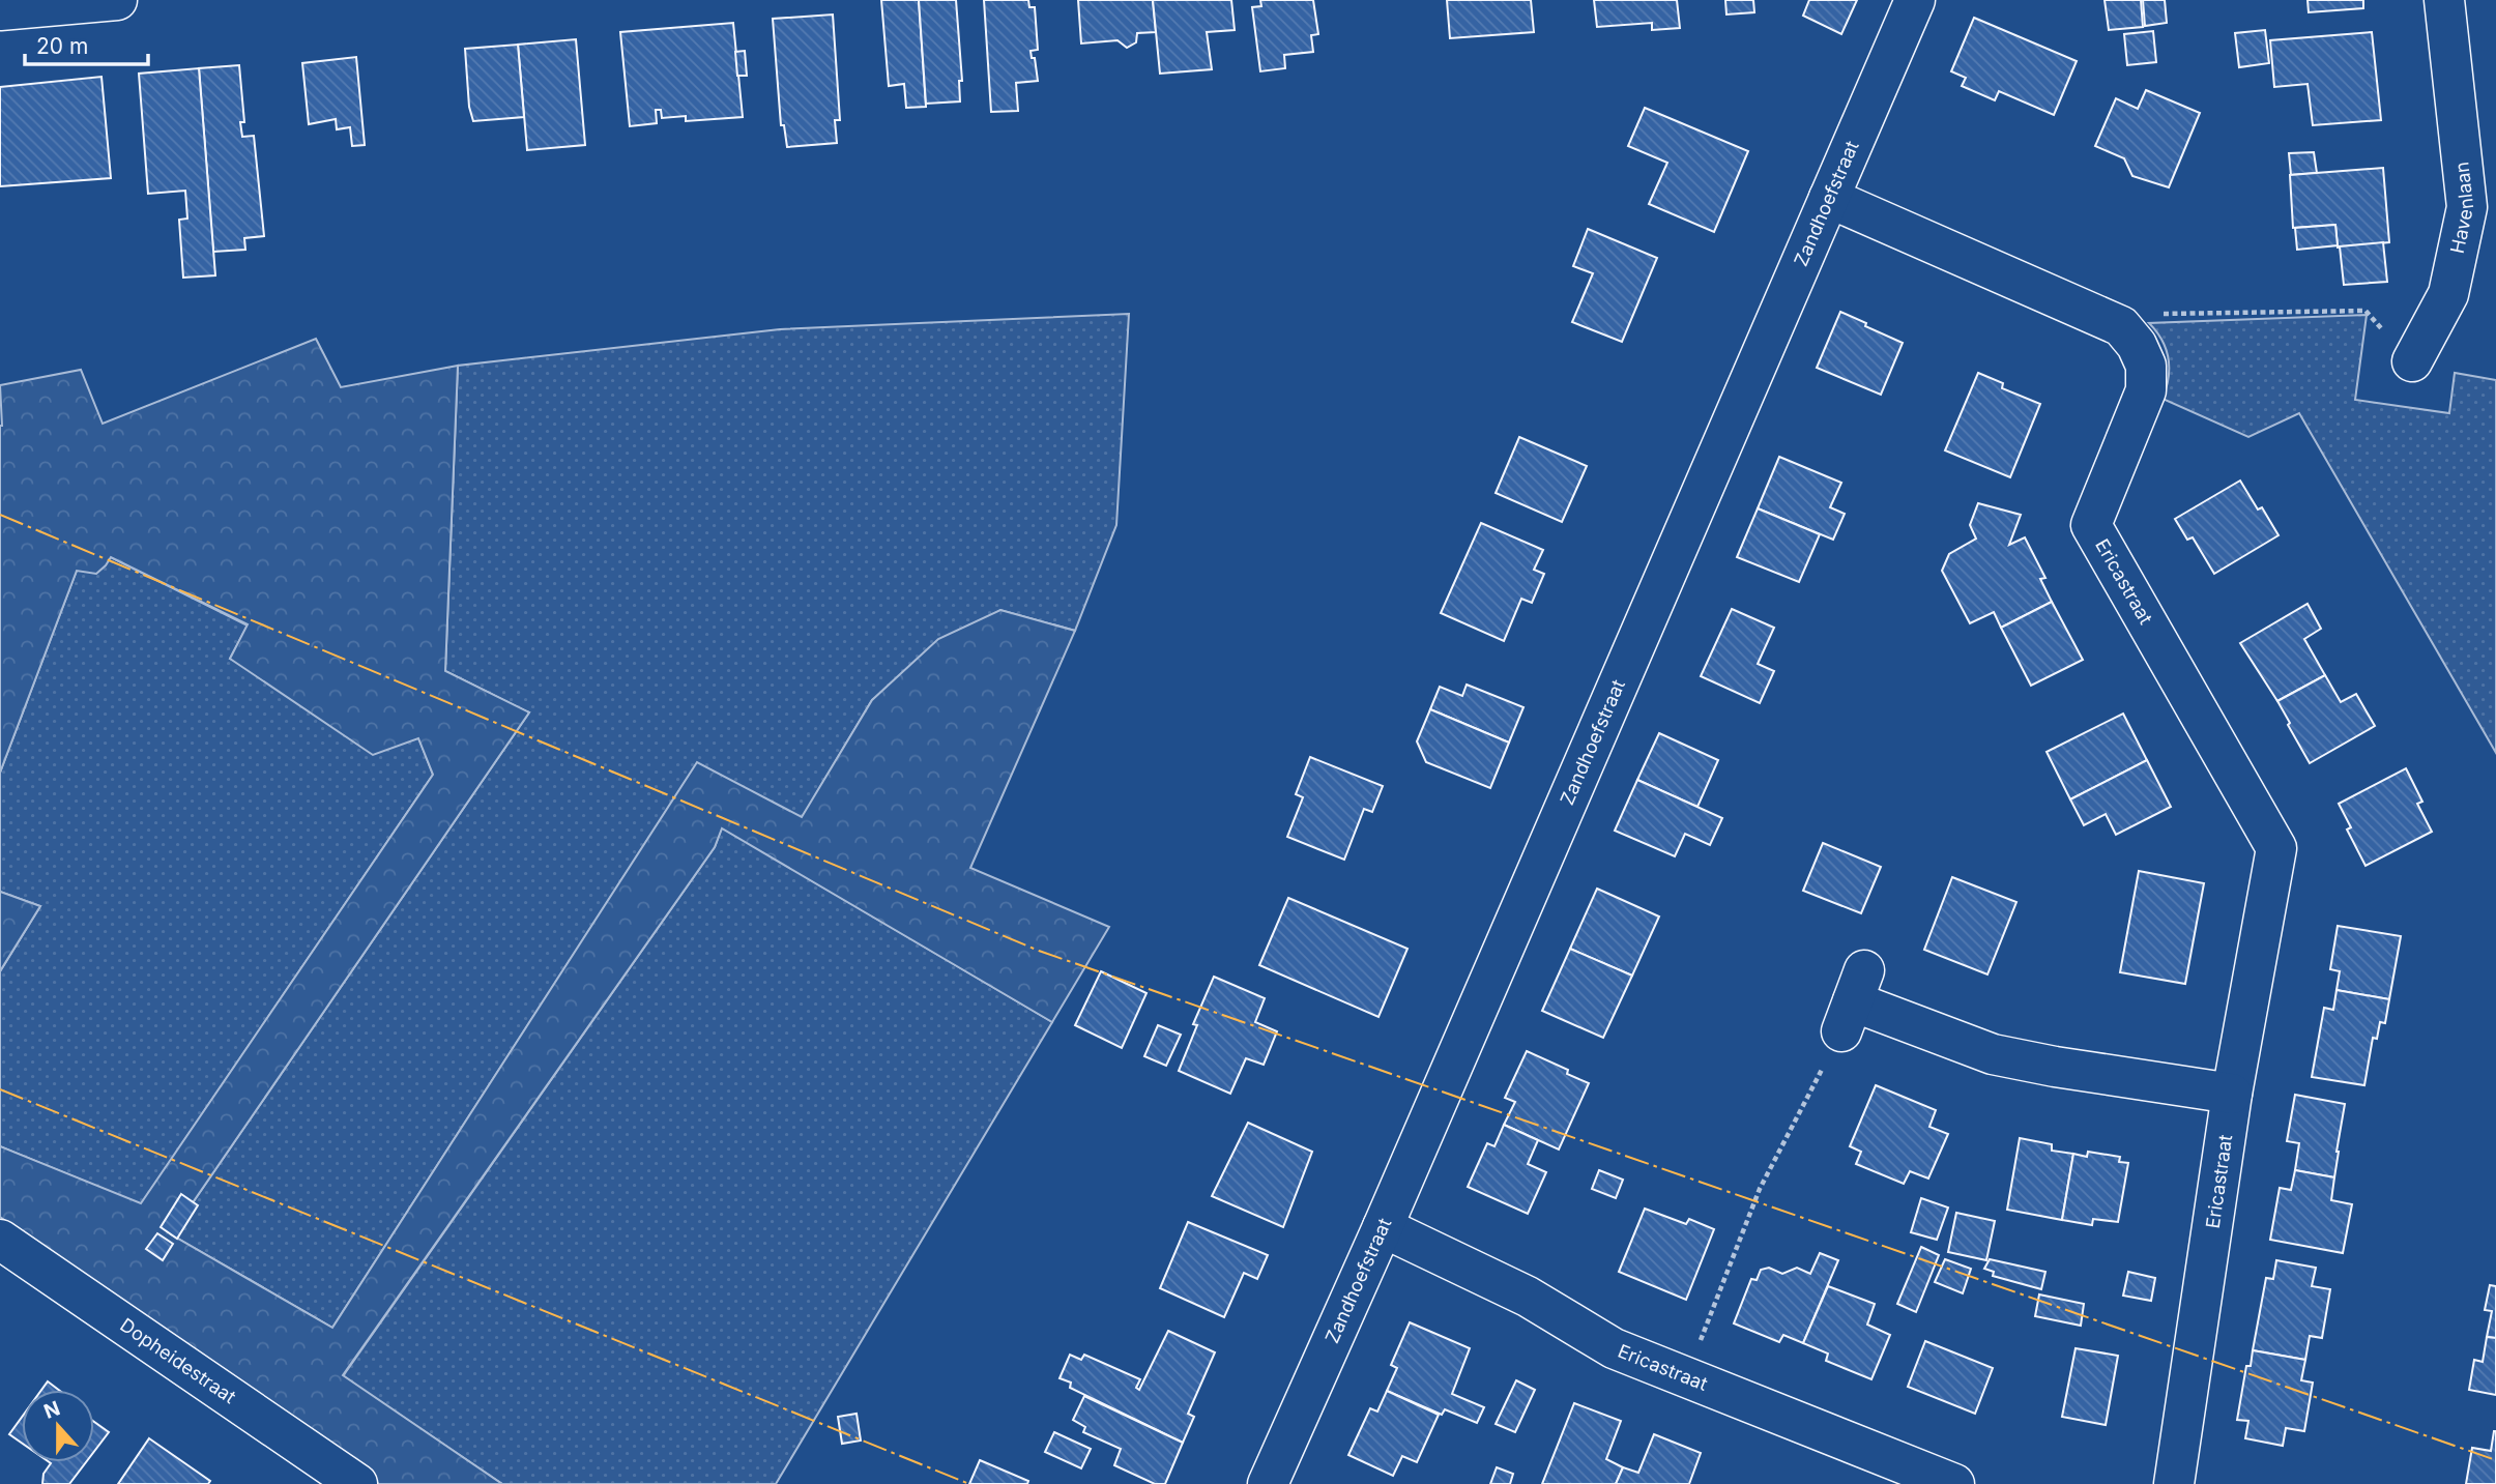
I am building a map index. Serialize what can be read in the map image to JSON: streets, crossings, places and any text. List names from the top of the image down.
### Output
{
  "streets": {
    "street": [
      "Zandhoefstraat",
      "Havenlaan",
      "Ericastraat",
      "Dopheidestraat"
    ]
  },
  "crossings": [
    ["Zandhoefstraat", "Ericastraat"]
  ],
  "scale_bar": "20 m",
  "north": "top"
}
